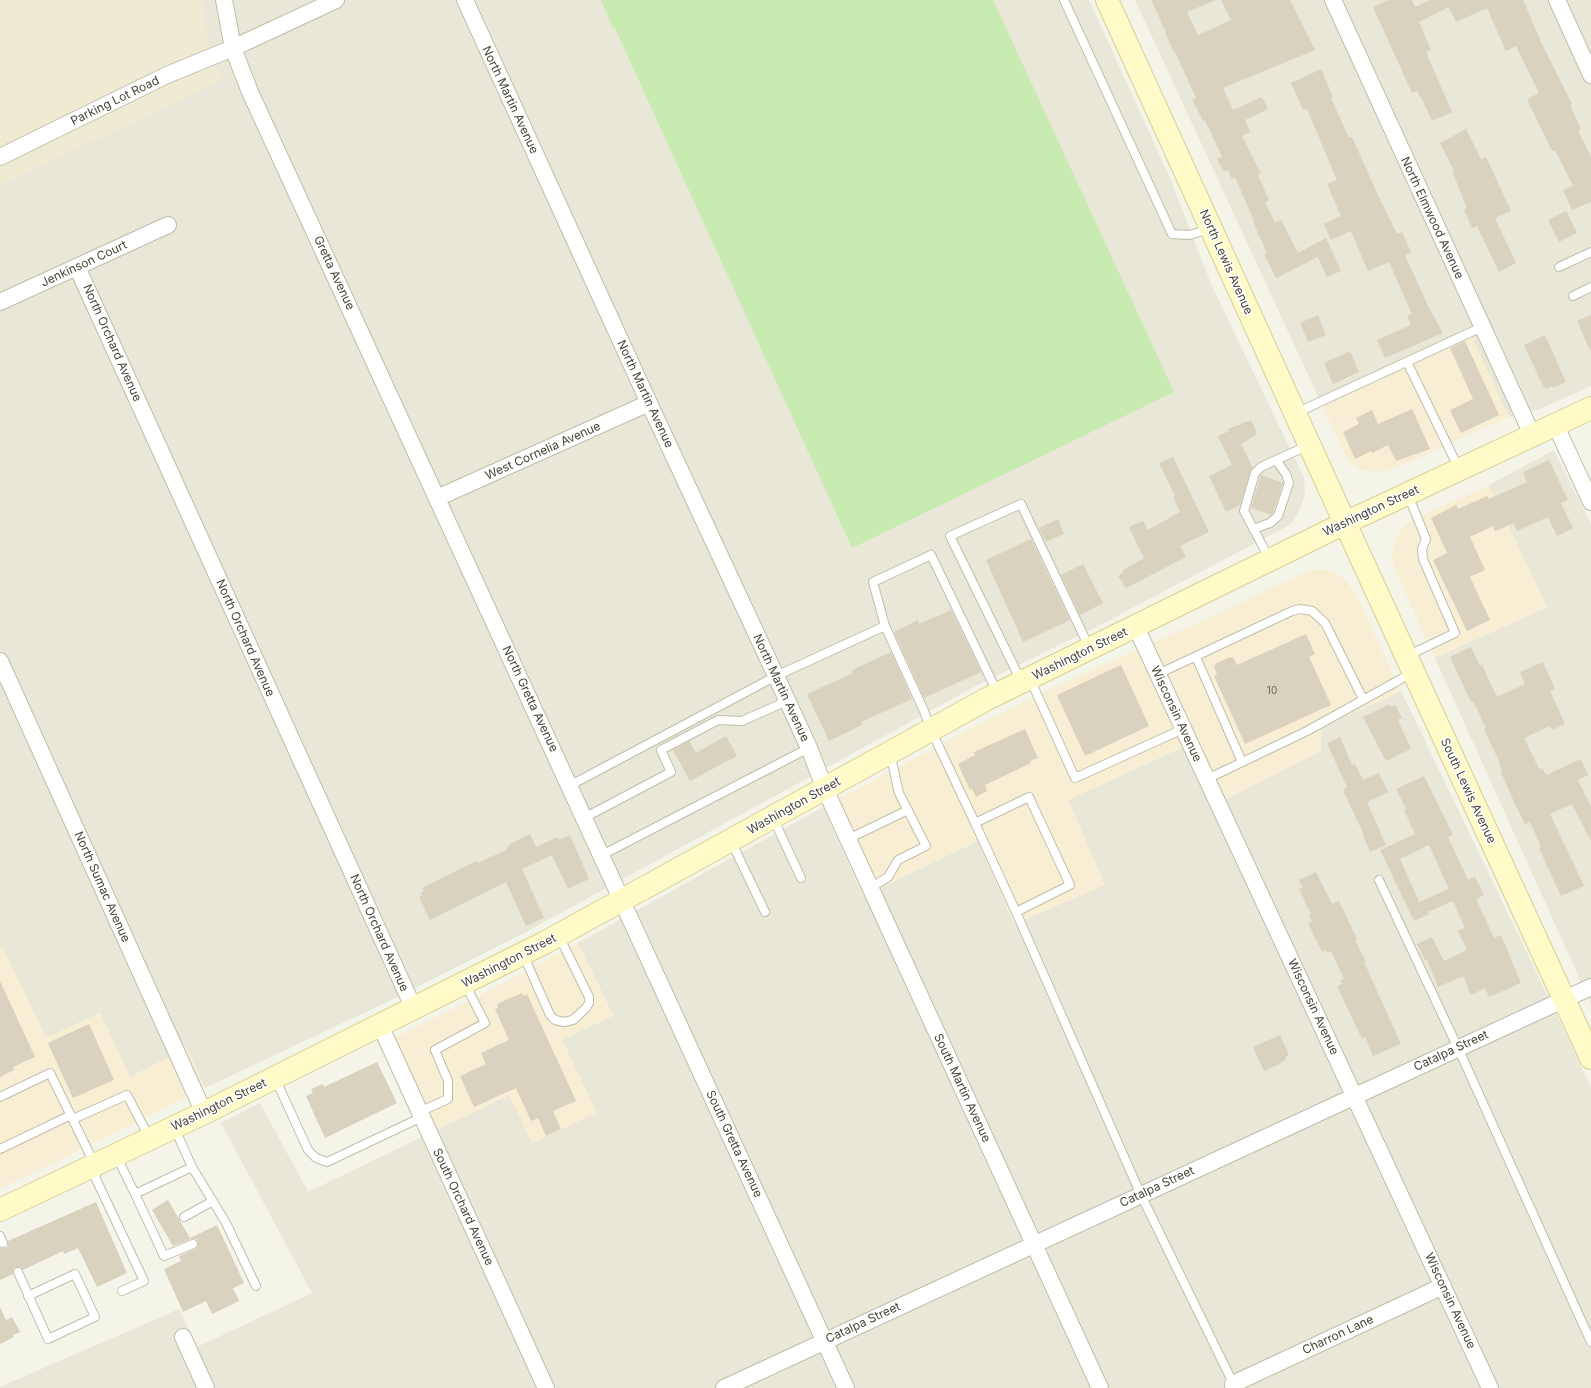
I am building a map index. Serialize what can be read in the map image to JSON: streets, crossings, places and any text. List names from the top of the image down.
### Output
{
  "streets": {
    "main road": ["North Lewis Avenue", "Washington Street", "South Lewis Avenue"],
    "street": [
      "North Martin Avenue",
      "Parking Lot Road",
      "North Elmwood Avenue",
      "Jenkinson Court",
      "Gretta Avenue",
      "North Orchard Avenue",
      "West Cornelia Avenue",
      "North Gretta Avenue",
      "Wisconsin Avenue",
      "North Sumac Avenue",
      "Catalpa Street",
      "South Martin Avenue",
      "South Gretta Avenue",
      "South Orchard Avenue",
      "Charron Lane"
    ]
  },
  "crossings": [
    ["North Martin Avenue", "West Cornelia Avenue"],
    ["North Martin Avenue", "Washington Street"],
    ["North Martin Avenue", "South Martin Avenue"],
    ["Parking Lot Road", "Gretta Avenue"],
    ["North Elmwood Avenue", "Washington Street"],
    ["North Lewis Avenue", "Washington Street"],
    ["North Lewis Avenue", "South Lewis Avenue"],
    ["Jenkinson Court", "North Orchard Avenue"],
    ["Gretta Avenue", "West Cornelia Avenue"],
    ["Gretta Avenue", "North Gretta Avenue"],
    ["North Orchard Avenue", "Washington Street"],
    ["West Cornelia Avenue", "North Gretta Avenue"],
    ["Washington Street", "North Gretta Avenue"],
    ["Washington Street", "Wisconsin Avenue"],
    ["Washington Street", "South Lewis Avenue"],
    ["Washington Street", "North Sumac Avenue"],
    ["Washington Street", "South Martin Avenue"],
    ["Washington Street", "South Gretta Avenue"],
    ["Washington Street", "South Orchard Avenue"],
    ["North Gretta Avenue", "South Gretta Avenue"],
    ["Wisconsin Avenue", "Catalpa Street"],
    ["Wisconsin Avenue", "Charron Lane"],
    ["South Lewis Avenue", "Catalpa Street"],
    ["Catalpa Street", "South Martin Avenue"],
    ["Catalpa Street", "South Gretta Avenue"]
  ],
  "house_numbers": ["10"]
}
